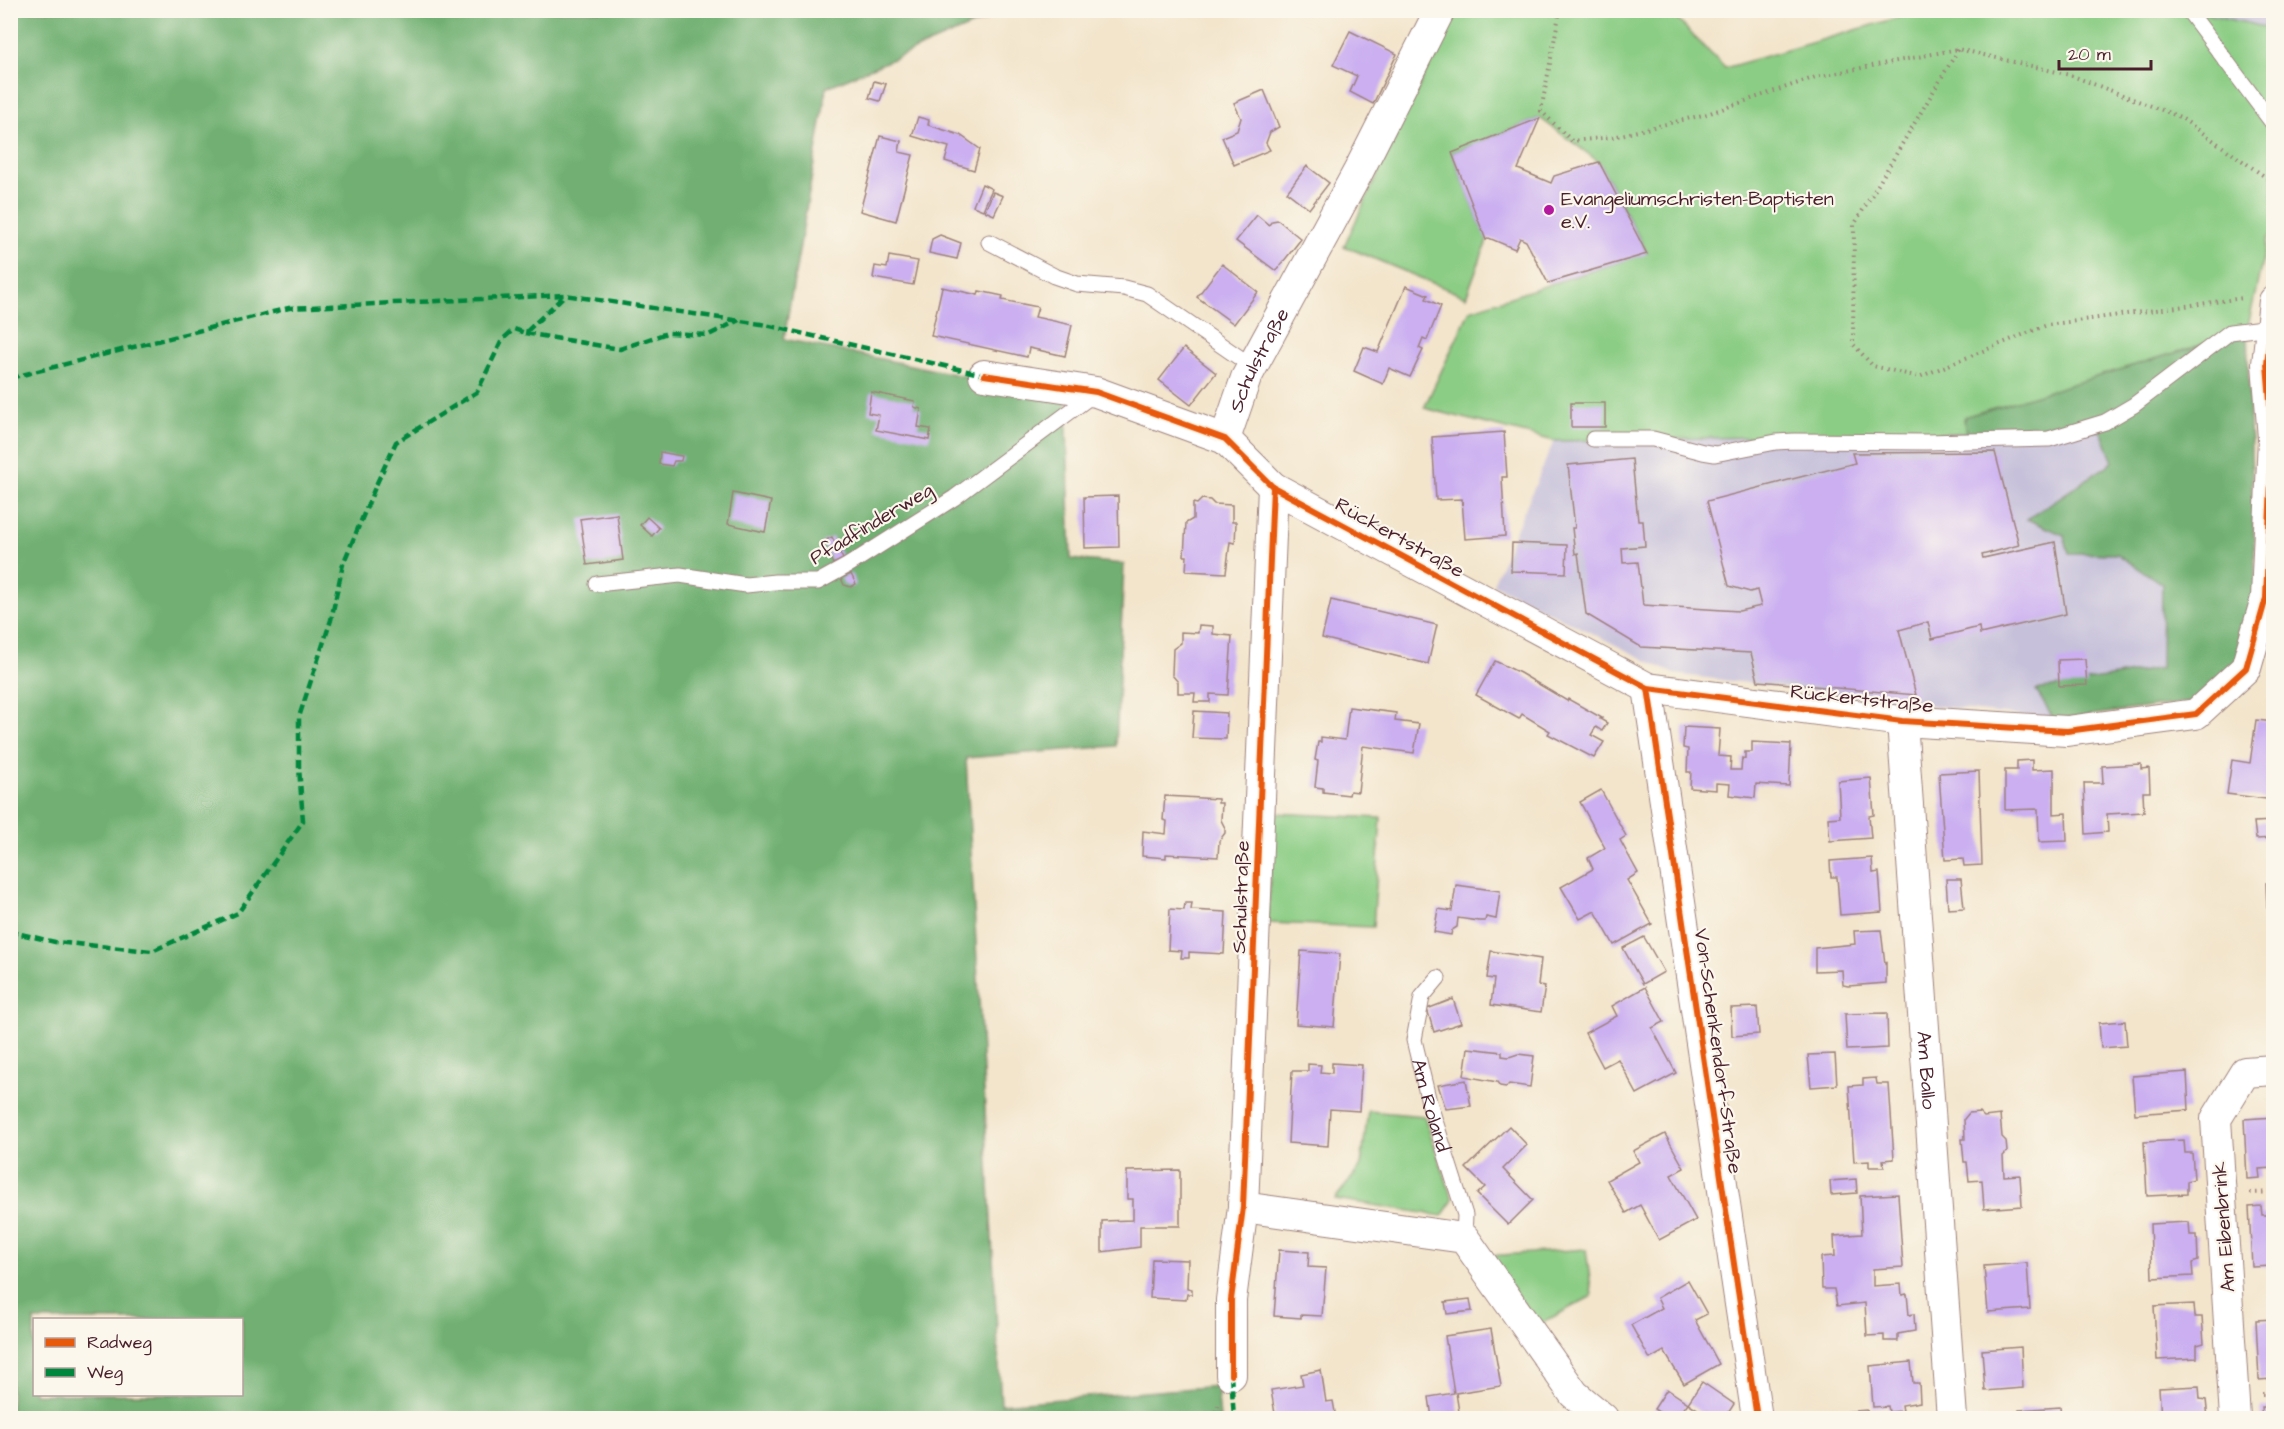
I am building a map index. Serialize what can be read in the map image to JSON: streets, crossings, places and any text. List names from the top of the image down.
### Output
{
  "streets": {
    "street": [
      "Schulstraße",
      "Rückertstraße",
      "Von-Schenkendorf-Straße",
      "Am Ballo",
      "Am Eibenbrink"
    ],
    "lane": ["Pfadfinderweg", "Am Roland"]
  },
  "crossings": [
    ["Schulstraße", "Rückertstraße"],
    ["Rückertstraße", "Von-Schenkendorf-Straße"],
    ["Rückertstraße", "Am Ballo"]
  ],
  "places": ["Evangeliumschristen-Baptisten e.V."],
  "legend": ["Radweg", "Weg"],
  "scale_bar": "20 m"
}
